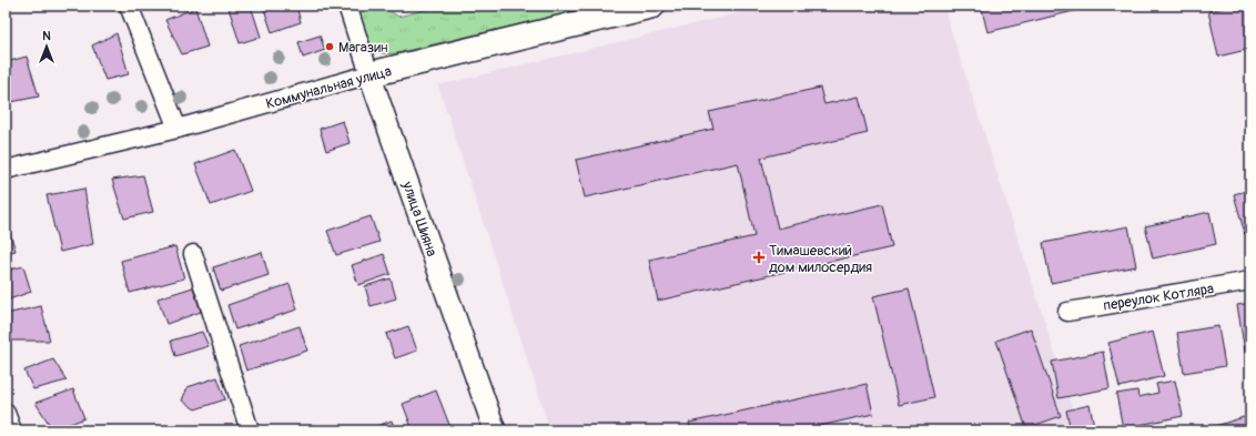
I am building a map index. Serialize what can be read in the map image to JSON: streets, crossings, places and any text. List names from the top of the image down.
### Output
{
  "streets": {
    "main road": ["Коммунальная улица"],
    "street": ["улица Шияна", "переулок Котляра"]
  },
  "crossings": [
    ["Коммунальная улица", "улица Шияна"]
  ],
  "places": {
    "other": ["Магазин"],
    "health": ["Тимашевский дом милосердия"]
  },
  "north": "top"
}
